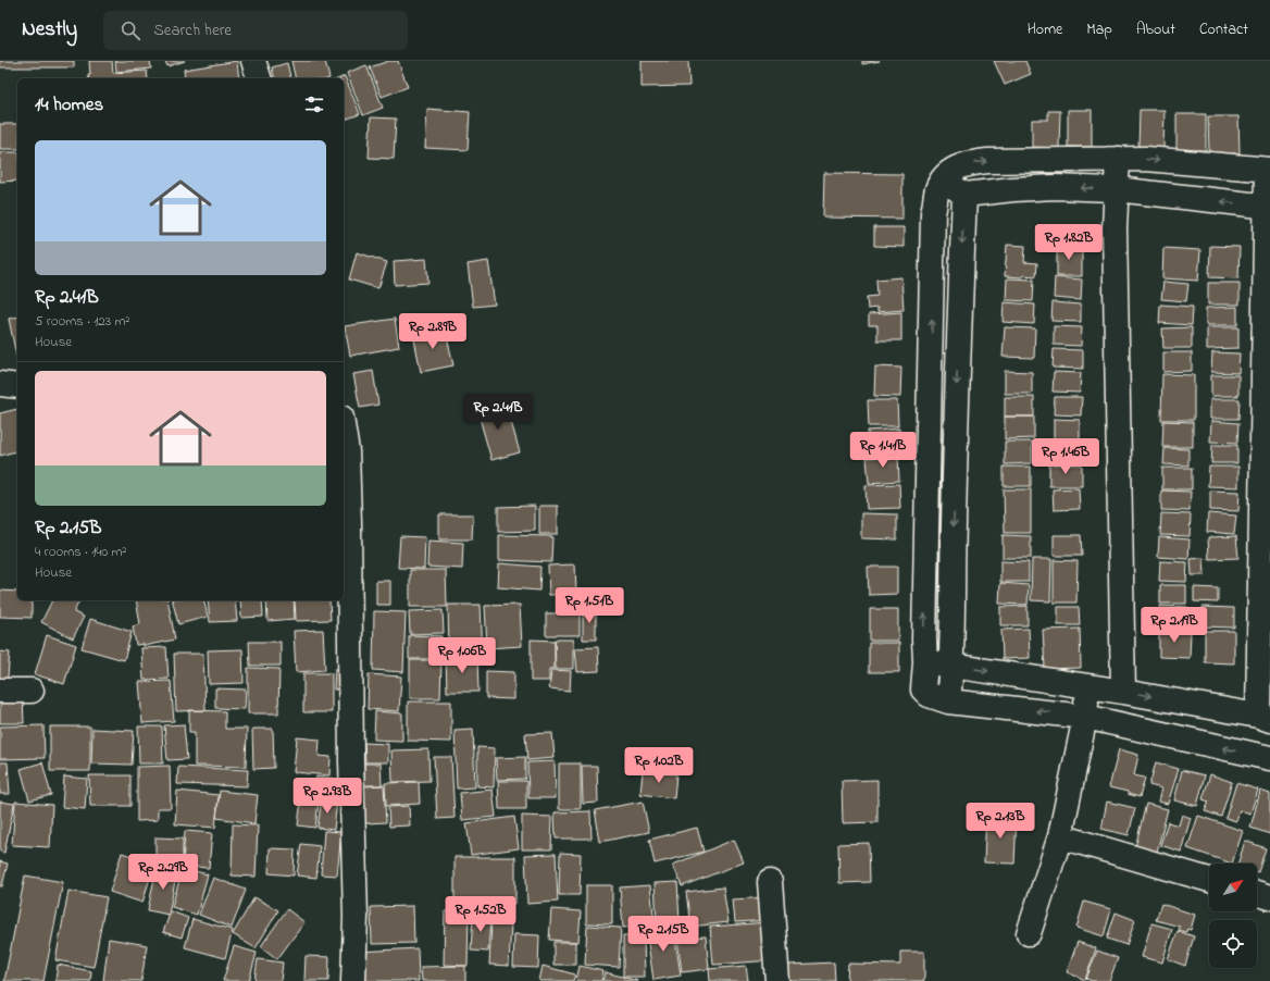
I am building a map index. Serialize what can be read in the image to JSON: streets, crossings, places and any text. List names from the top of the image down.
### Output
{
  "north": "top right",
  "page": {
    "header": "Nestly",
    "search": "Search here",
    "nav": [
      "Home",
      "Map",
      "About",
      "Contact"
    ],
    "heading": "14 homes",
    "list": [
      {
        "name": "Rp 2.41B",
        "note": "5 rooms · 123 m² · House"
      },
      {
        "name": "Rp 2.15B",
        "note": "4 rooms · 140 m² · House"
      }
    ],
    "price": [
      "Rp 1.82B",
      "Rp 2.89B",
      "Rp 2.41B",
      "Rp 1.41B",
      "Rp 1.46B",
      "Rp 1.51B",
      "Rp 2.19B",
      "Rp 1.06B",
      "Rp 1.02B",
      "Rp 2.93B",
      "Rp 2.13B",
      "Rp 2.29B",
      "Rp 1.52B",
      "Rp 2.15B"
    ]
  }
}
